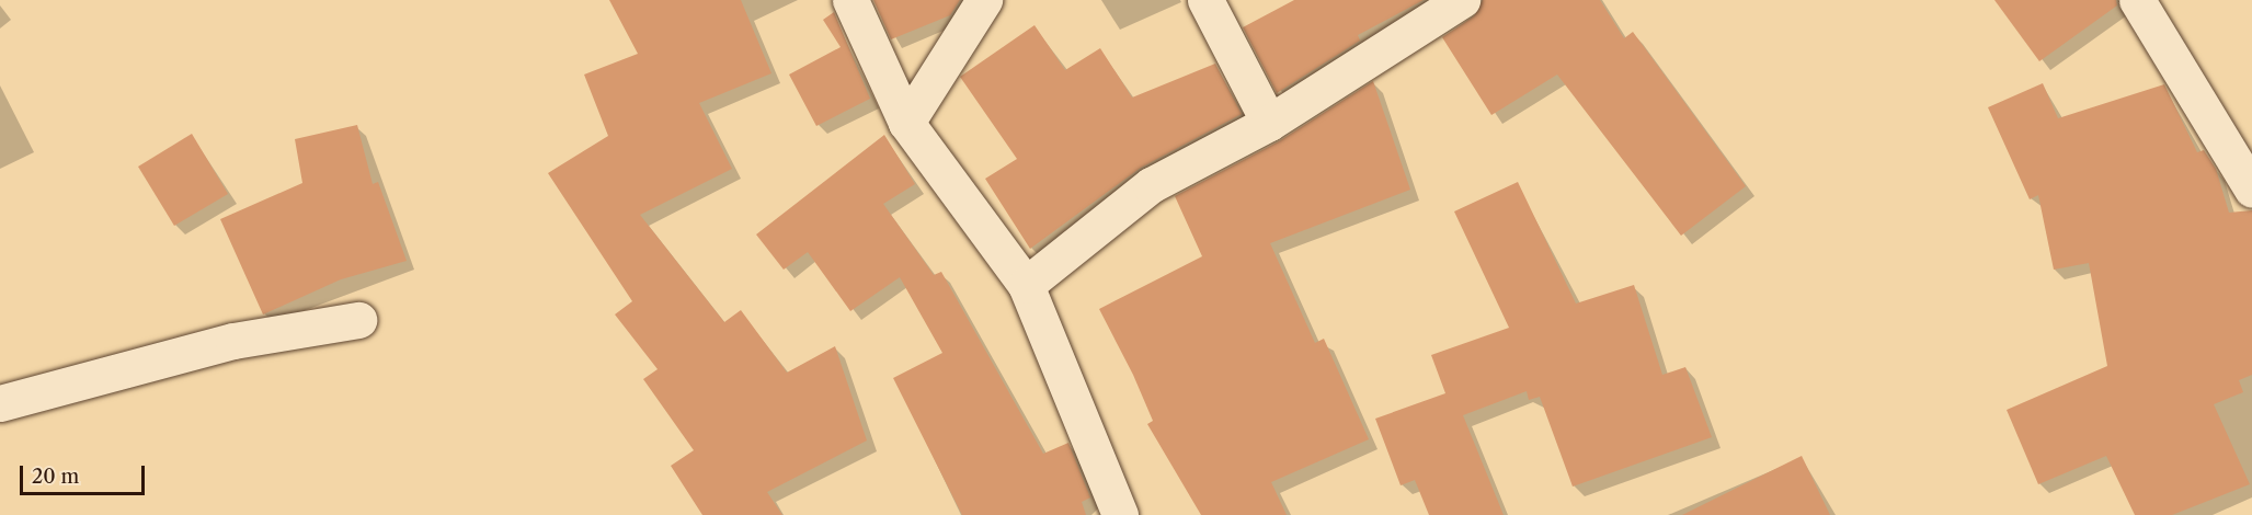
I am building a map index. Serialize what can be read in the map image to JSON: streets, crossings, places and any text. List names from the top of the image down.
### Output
{
  "scale_bar": "20 m"
}
